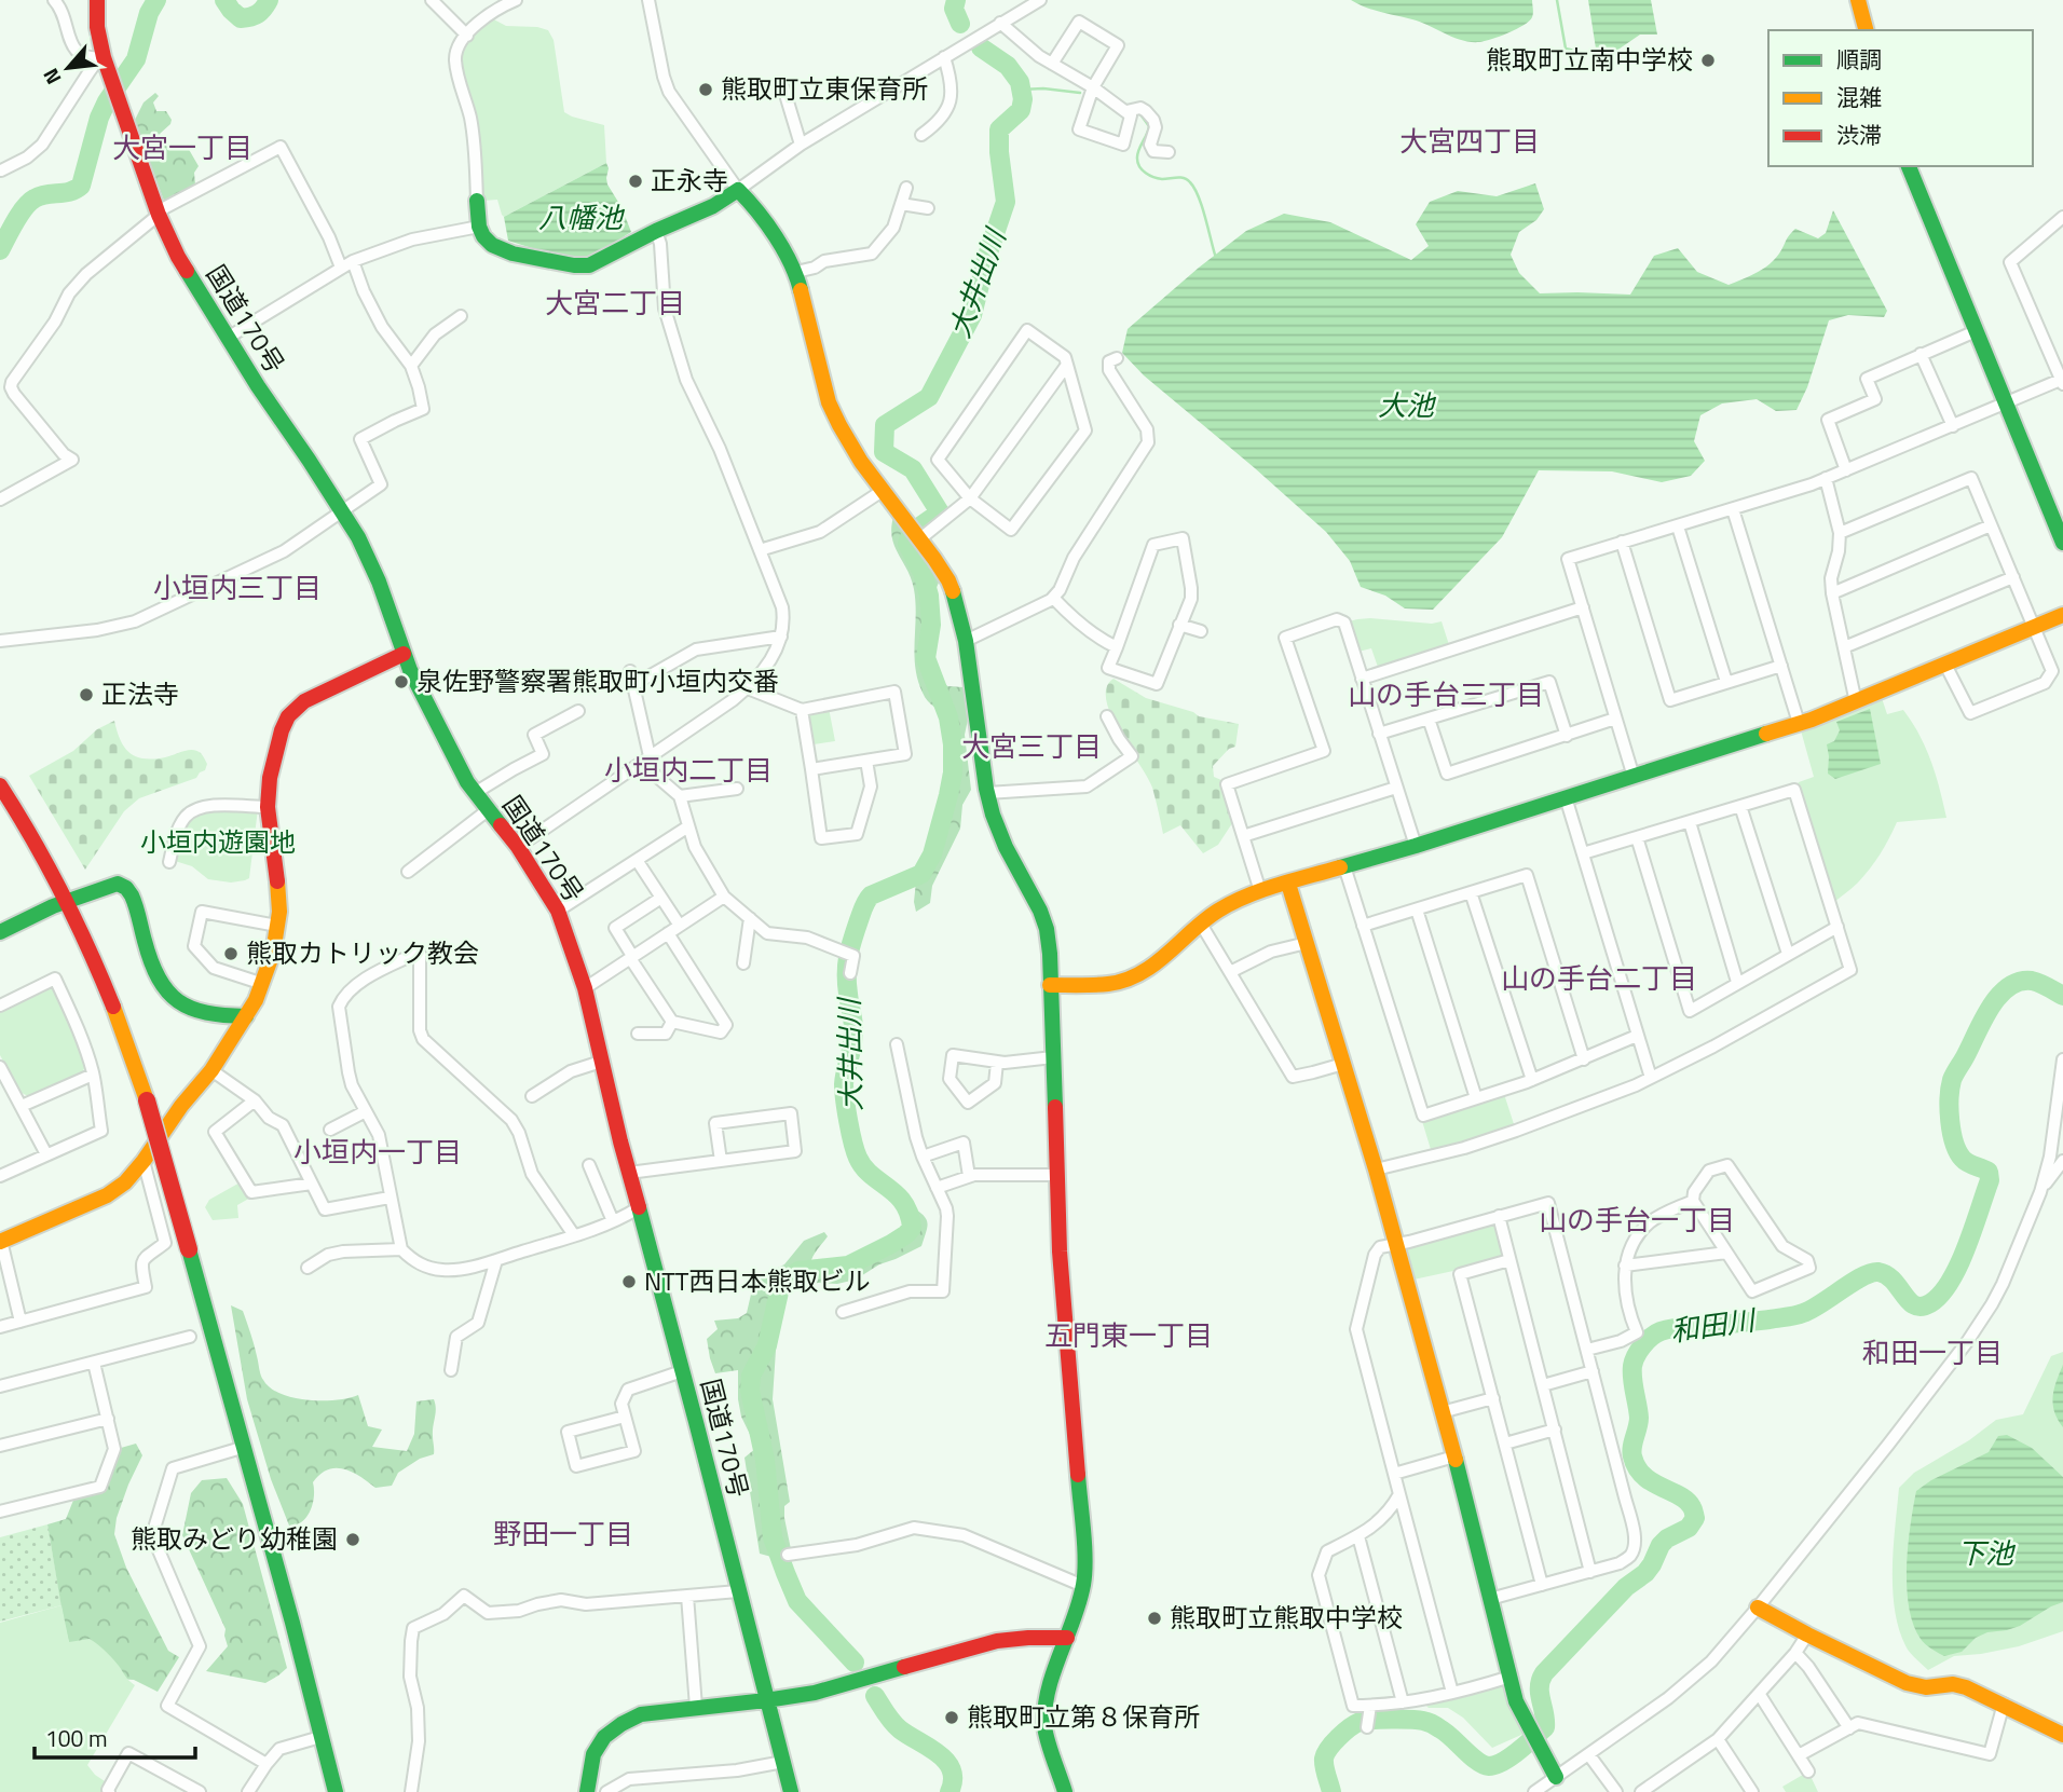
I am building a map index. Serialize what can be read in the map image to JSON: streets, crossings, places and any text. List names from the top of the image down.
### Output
{
  "streets": {
    "main road": ["国道170号"]
  },
  "districts": [
    "大宮四丁目",
    "大宮一丁目",
    "大宮二丁目",
    "小垣内三丁目",
    "山の手台三丁目",
    "大宮三丁目",
    "小垣内二丁目",
    "山の手台二丁目",
    "小垣内一丁目",
    "山の手台一丁目",
    "五門東一丁目",
    "和田一丁目",
    "野田一丁目"
  ],
  "water": [
    "八幡池",
    "大井出川",
    "大池",
    "和田川",
    "下池"
  ],
  "parks": ["小垣内遊園地"],
  "places": [
    "熊取町立南中学校",
    "熊取町立東保育所",
    "正永寺",
    "泉佐野警察署熊取町小垣内交番",
    "正法寺",
    "熊取カトリック教会",
    "NTT西日本熊取ビル",
    "熊取みどり幼稚園",
    "熊取町立熊取中学校",
    "熊取町立第８保育所"
  ],
  "legend": ["順調", "混雑", "渋滞"],
  "scale_bar": "100 m",
  "north": "bottom left"
}
